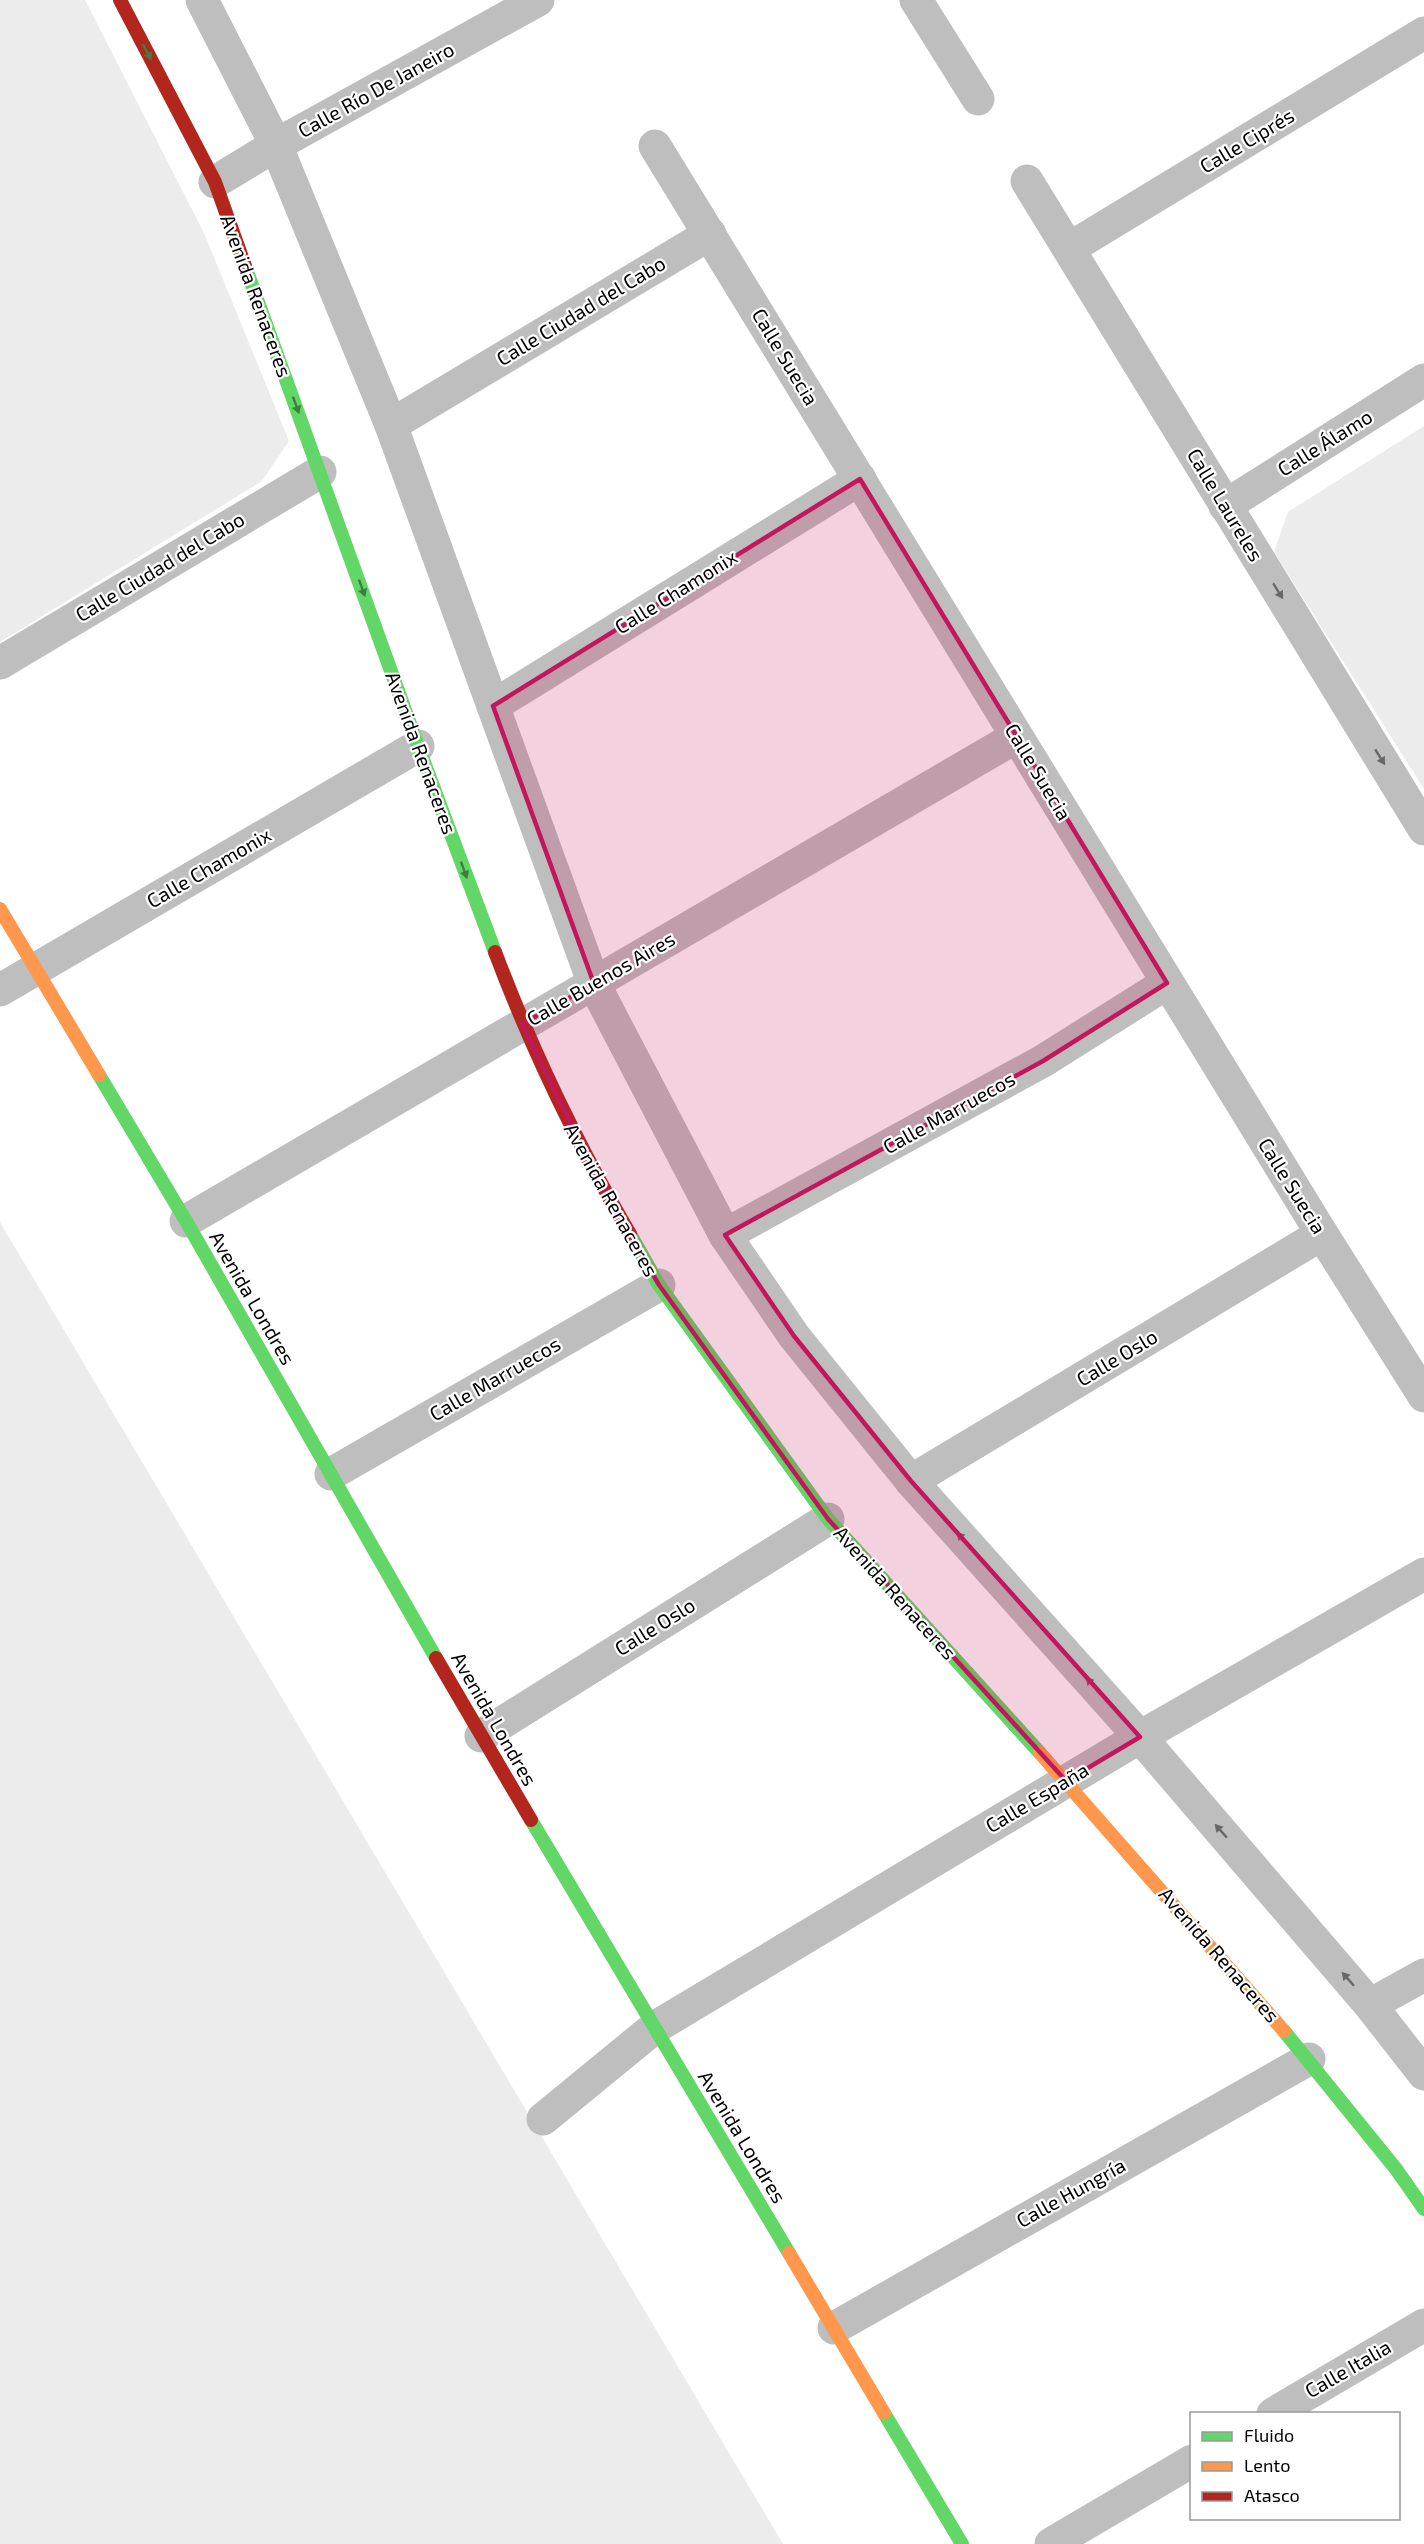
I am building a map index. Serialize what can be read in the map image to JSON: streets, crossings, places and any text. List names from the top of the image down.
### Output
{
  "streets": {
    "street": [
      "Calle Río De Janeiro",
      "Calle Ciprés",
      "Avenida Renaceres",
      "Calle Ciudad del Cabo",
      "Calle Suecia",
      "Calle Álamo",
      "Calle Laureles",
      "Calle Chamonix",
      "Calle Buenos Aires",
      "Calle Marruecos",
      "Avenida Londres",
      "Calle Oslo",
      "Calle España",
      "Calle Hungría",
      "Calle Italia"
    ]
  },
  "crossings": [
    ["Calle Río De Janeiro", "Avenida Renaceres"],
    ["Calle Ciprés", "Calle Laureles"],
    ["Avenida Renaceres", "Calle Ciudad del Cabo"],
    ["Avenida Renaceres", "Calle Chamonix"],
    ["Avenida Renaceres", "Calle Buenos Aires"],
    ["Avenida Renaceres", "Calle Marruecos"],
    ["Avenida Renaceres", "Calle Oslo"],
    ["Avenida Renaceres", "Calle España"],
    ["Avenida Renaceres", "Calle Hungría"],
    ["Calle Ciudad del Cabo", "Calle Suecia"],
    ["Calle Suecia", "Calle Chamonix"],
    ["Calle Suecia", "Calle Buenos Aires"],
    ["Calle Suecia", "Calle Marruecos"],
    ["Calle Suecia", "Calle Oslo"],
    ["Calle Álamo", "Calle Laureles"],
    ["Calle Chamonix", "Avenida Londres"],
    ["Calle Buenos Aires", "Avenida Londres"],
    ["Calle Marruecos", "Avenida Londres"],
    ["Avenida Londres", "Calle Oslo"],
    ["Avenida Londres", "Calle España"],
    ["Avenida Londres", "Calle Hungría"]
  ],
  "one_way": ["Calle Laureles"],
  "legend": ["Fluido", "Lento", "Atasco"]
}
